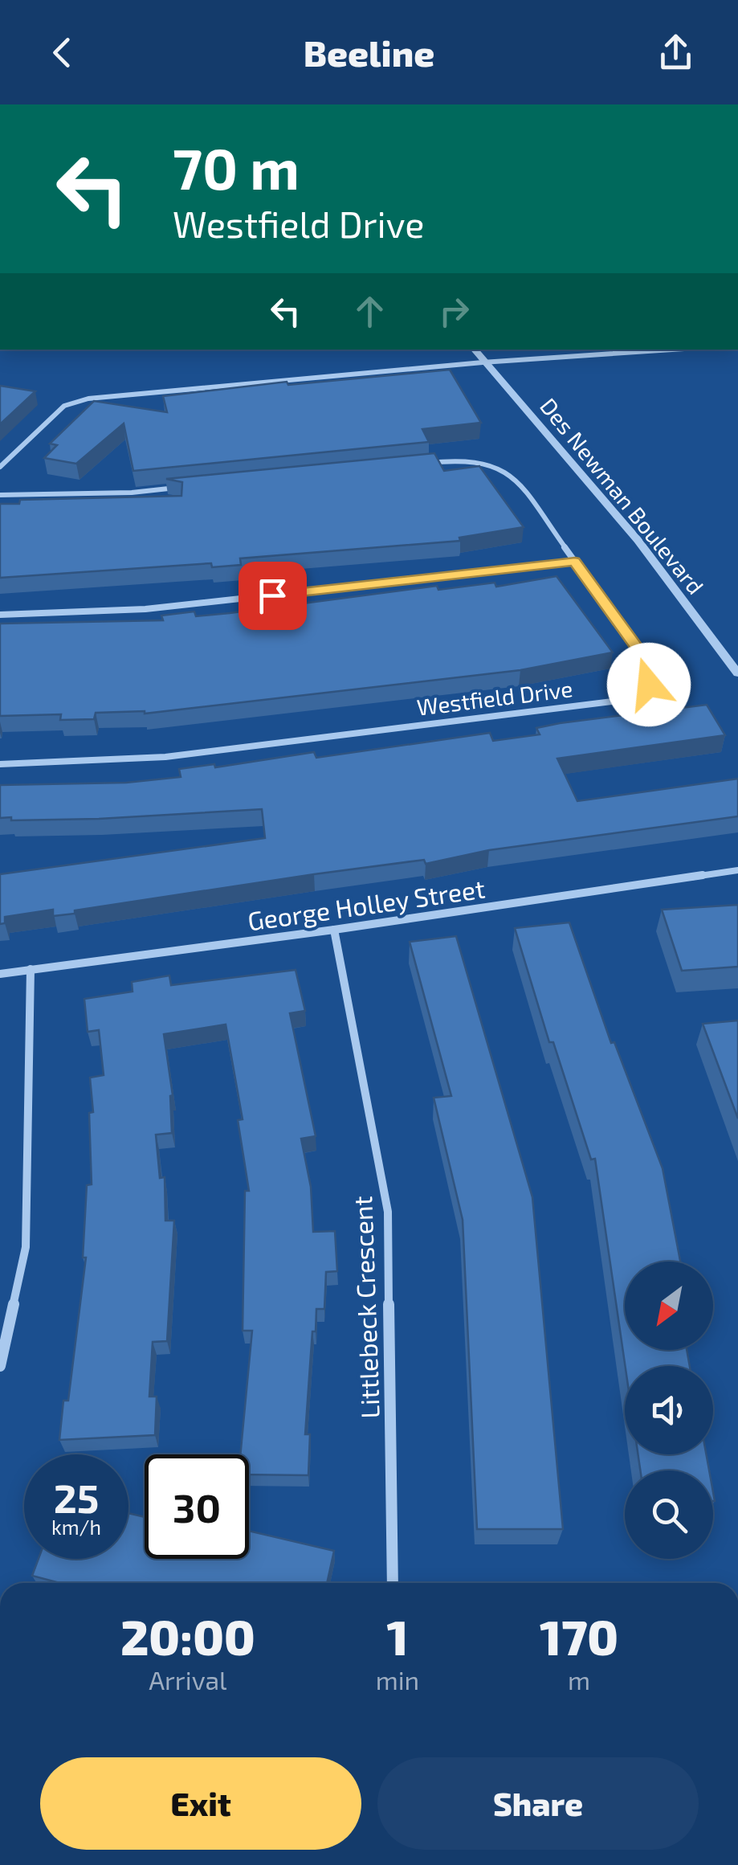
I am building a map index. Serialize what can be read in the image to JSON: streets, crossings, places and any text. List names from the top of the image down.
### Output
{
  "streets": {
    "street": [
      "Des Newman Boulevard",
      "Westfield Drive",
      "George Holley Street",
      "Littlebeck Crescent"
    ]
  },
  "crossings": [
    ["George Holley Street", "Littlebeck Crescent"]
  ],
  "north": "bottom left",
  "page": {
    "header": "Beeline",
    "turn": ["70 m", "Westfield Drive"],
    "speed": "25 km/h",
    "limit": "30",
    "eta": [
      "20:00",
      "Arrival",
      "1",
      "min",
      "170",
      "m"
    ],
    "buttons": ["Exit", "Share"]
  }
}
